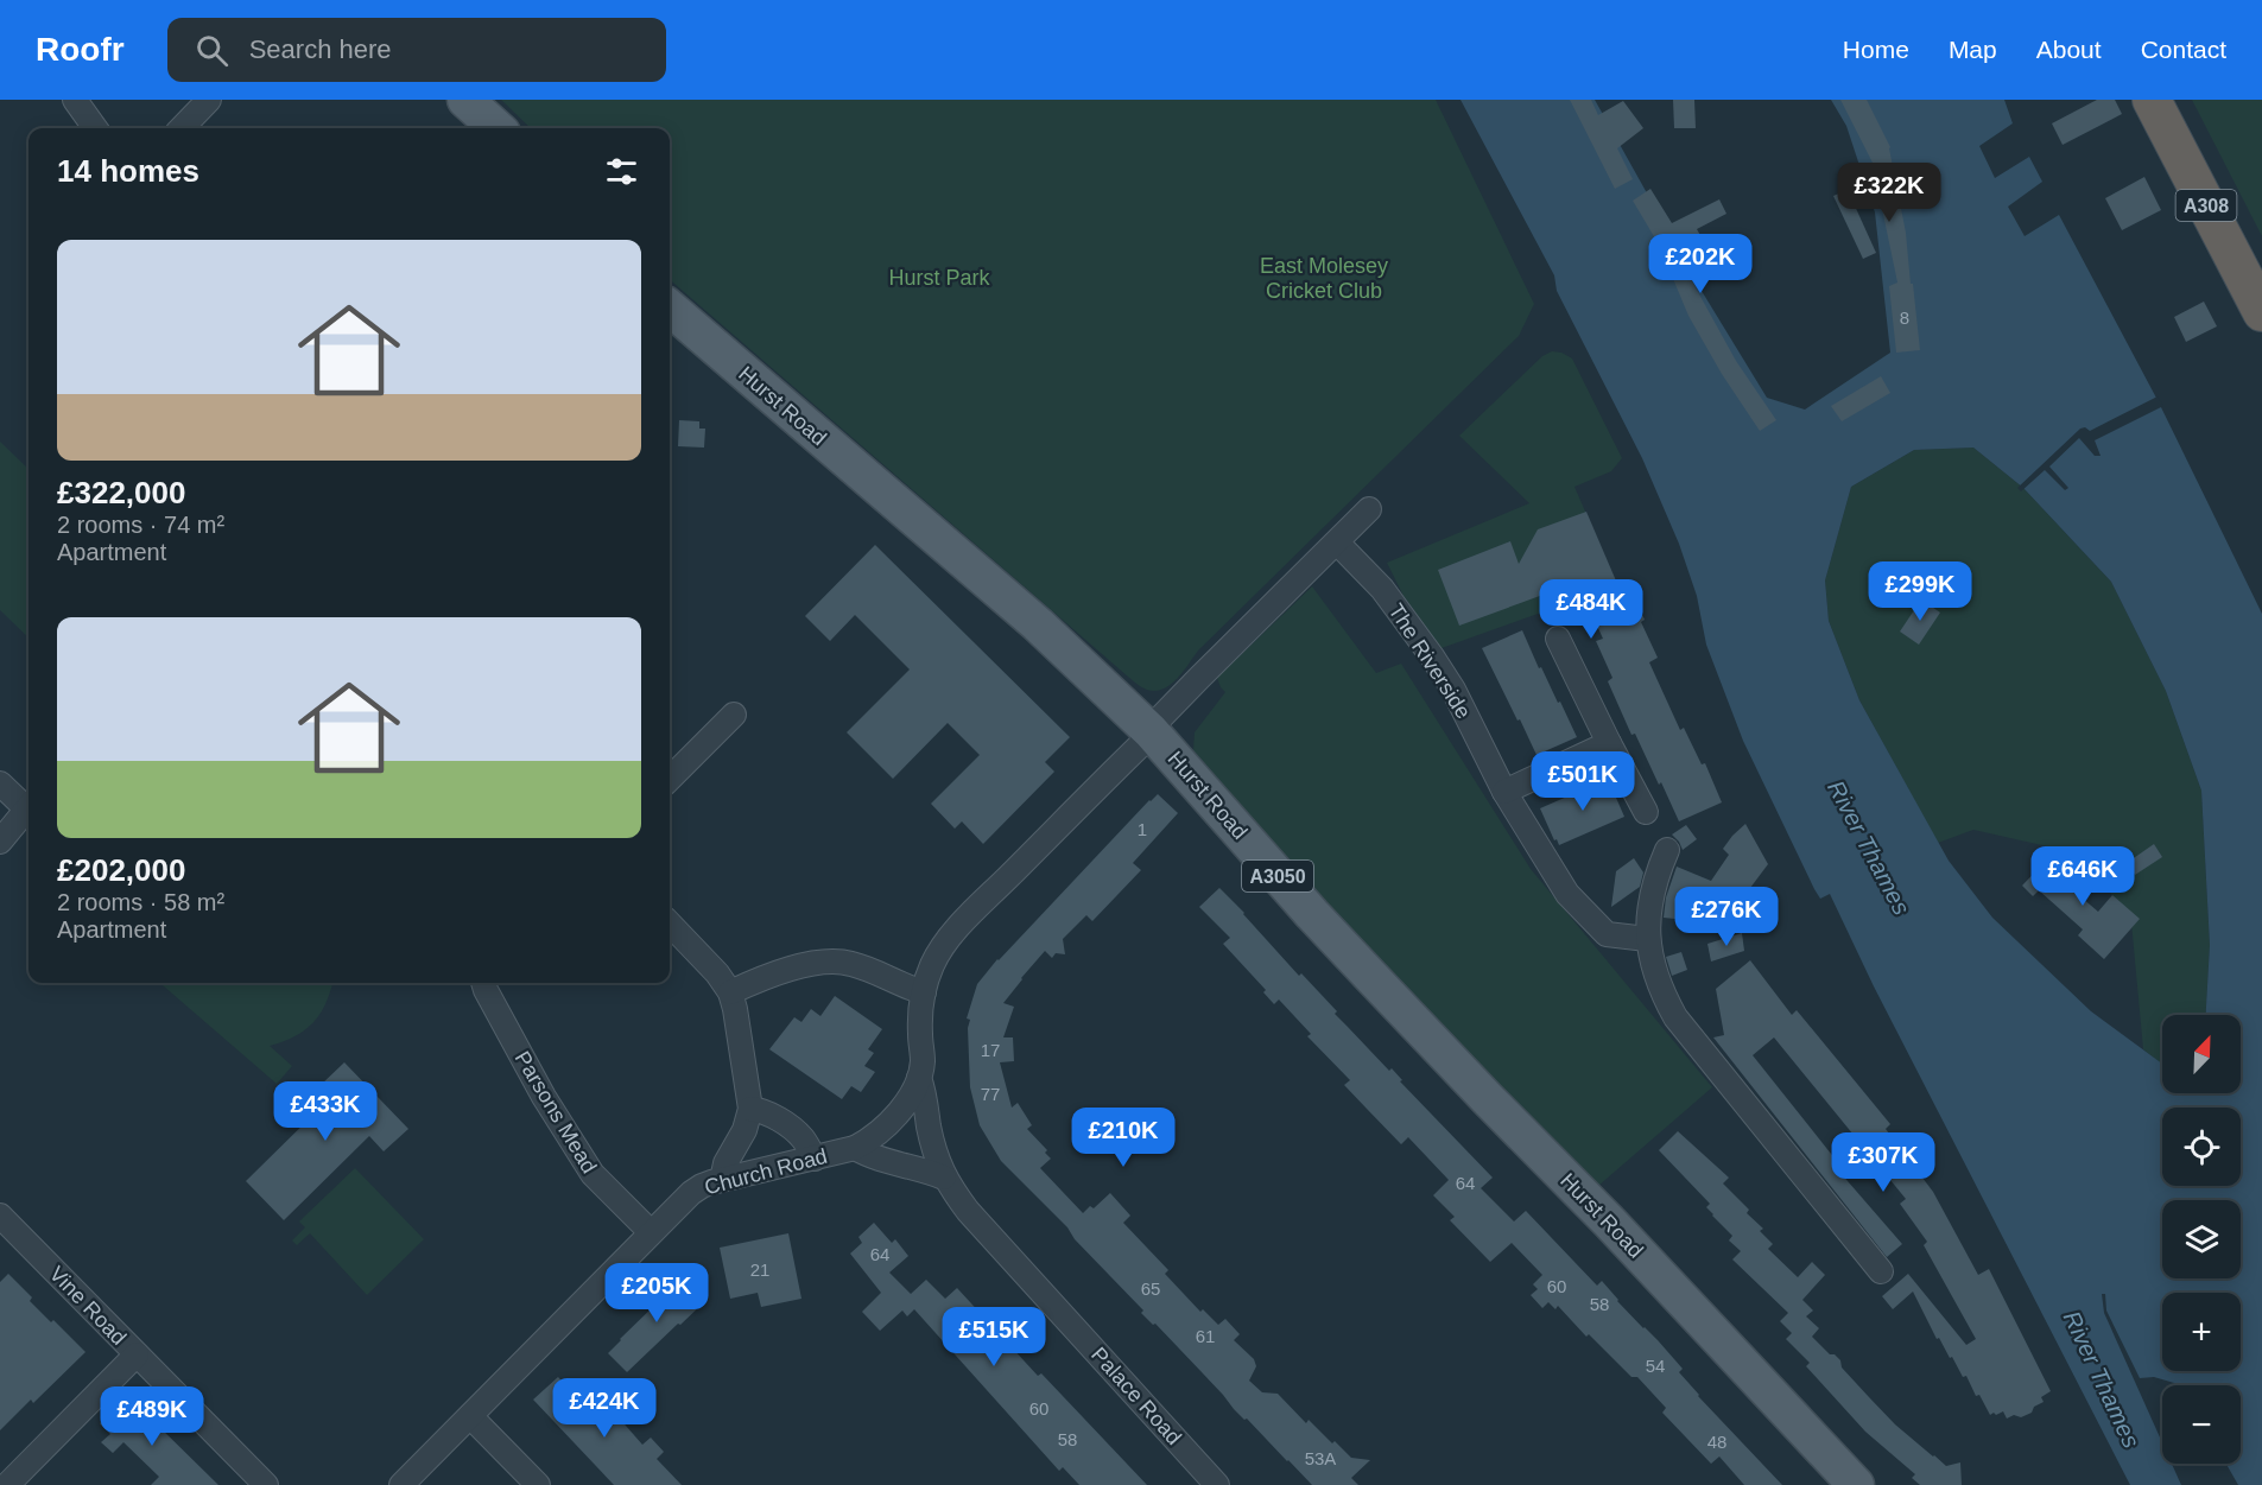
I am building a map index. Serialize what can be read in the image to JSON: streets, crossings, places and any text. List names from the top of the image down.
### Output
{
  "streets": {
    "highway": ["A308"],
    "main road": ["Hurst Road", "A3050"],
    "street": [
      "The Riverside",
      "Parsons Mead",
      "Church Road",
      "Vine Road",
      "Palace Road"
    ]
  },
  "crossings": [
    ["Hurst Road", "Church Road"],
    ["The Riverside", "Church Road"],
    ["Parsons Mead", "Church Road"],
    ["Church Road", "Palace Road"]
  ],
  "water": ["River Thames"],
  "parks": ["East Molesey Cricket Club", "Hurst Park"],
  "house_numbers": [
    "8",
    "1",
    "17",
    "77",
    "64",
    "64",
    "21",
    "60",
    "65",
    "58",
    "61",
    "54",
    "60",
    "58",
    "48",
    "53A"
  ],
  "north": "top right",
  "page": {
    "header": "Roofr",
    "search": "Search here",
    "nav": [
      "Home",
      "Map",
      "About",
      "Contact"
    ],
    "heading": "14 homes",
    "price": [
      "£322K",
      "£202K",
      "£299K",
      "£484K",
      "£501K",
      "£646K",
      "£276K",
      "£433K",
      "£210K",
      "£307K",
      "£205K",
      "£515K",
      "£424K",
      "£489K"
    ],
    "list": [
      {
        "name": "£322,000",
        "note": "2 rooms · 74 m² · Apartment"
      },
      {
        "name": "£202,000",
        "note": "2 rooms · 58 m² · Apartment"
      }
    ],
    "map_buttons": ["+", "−"]
  }
}
